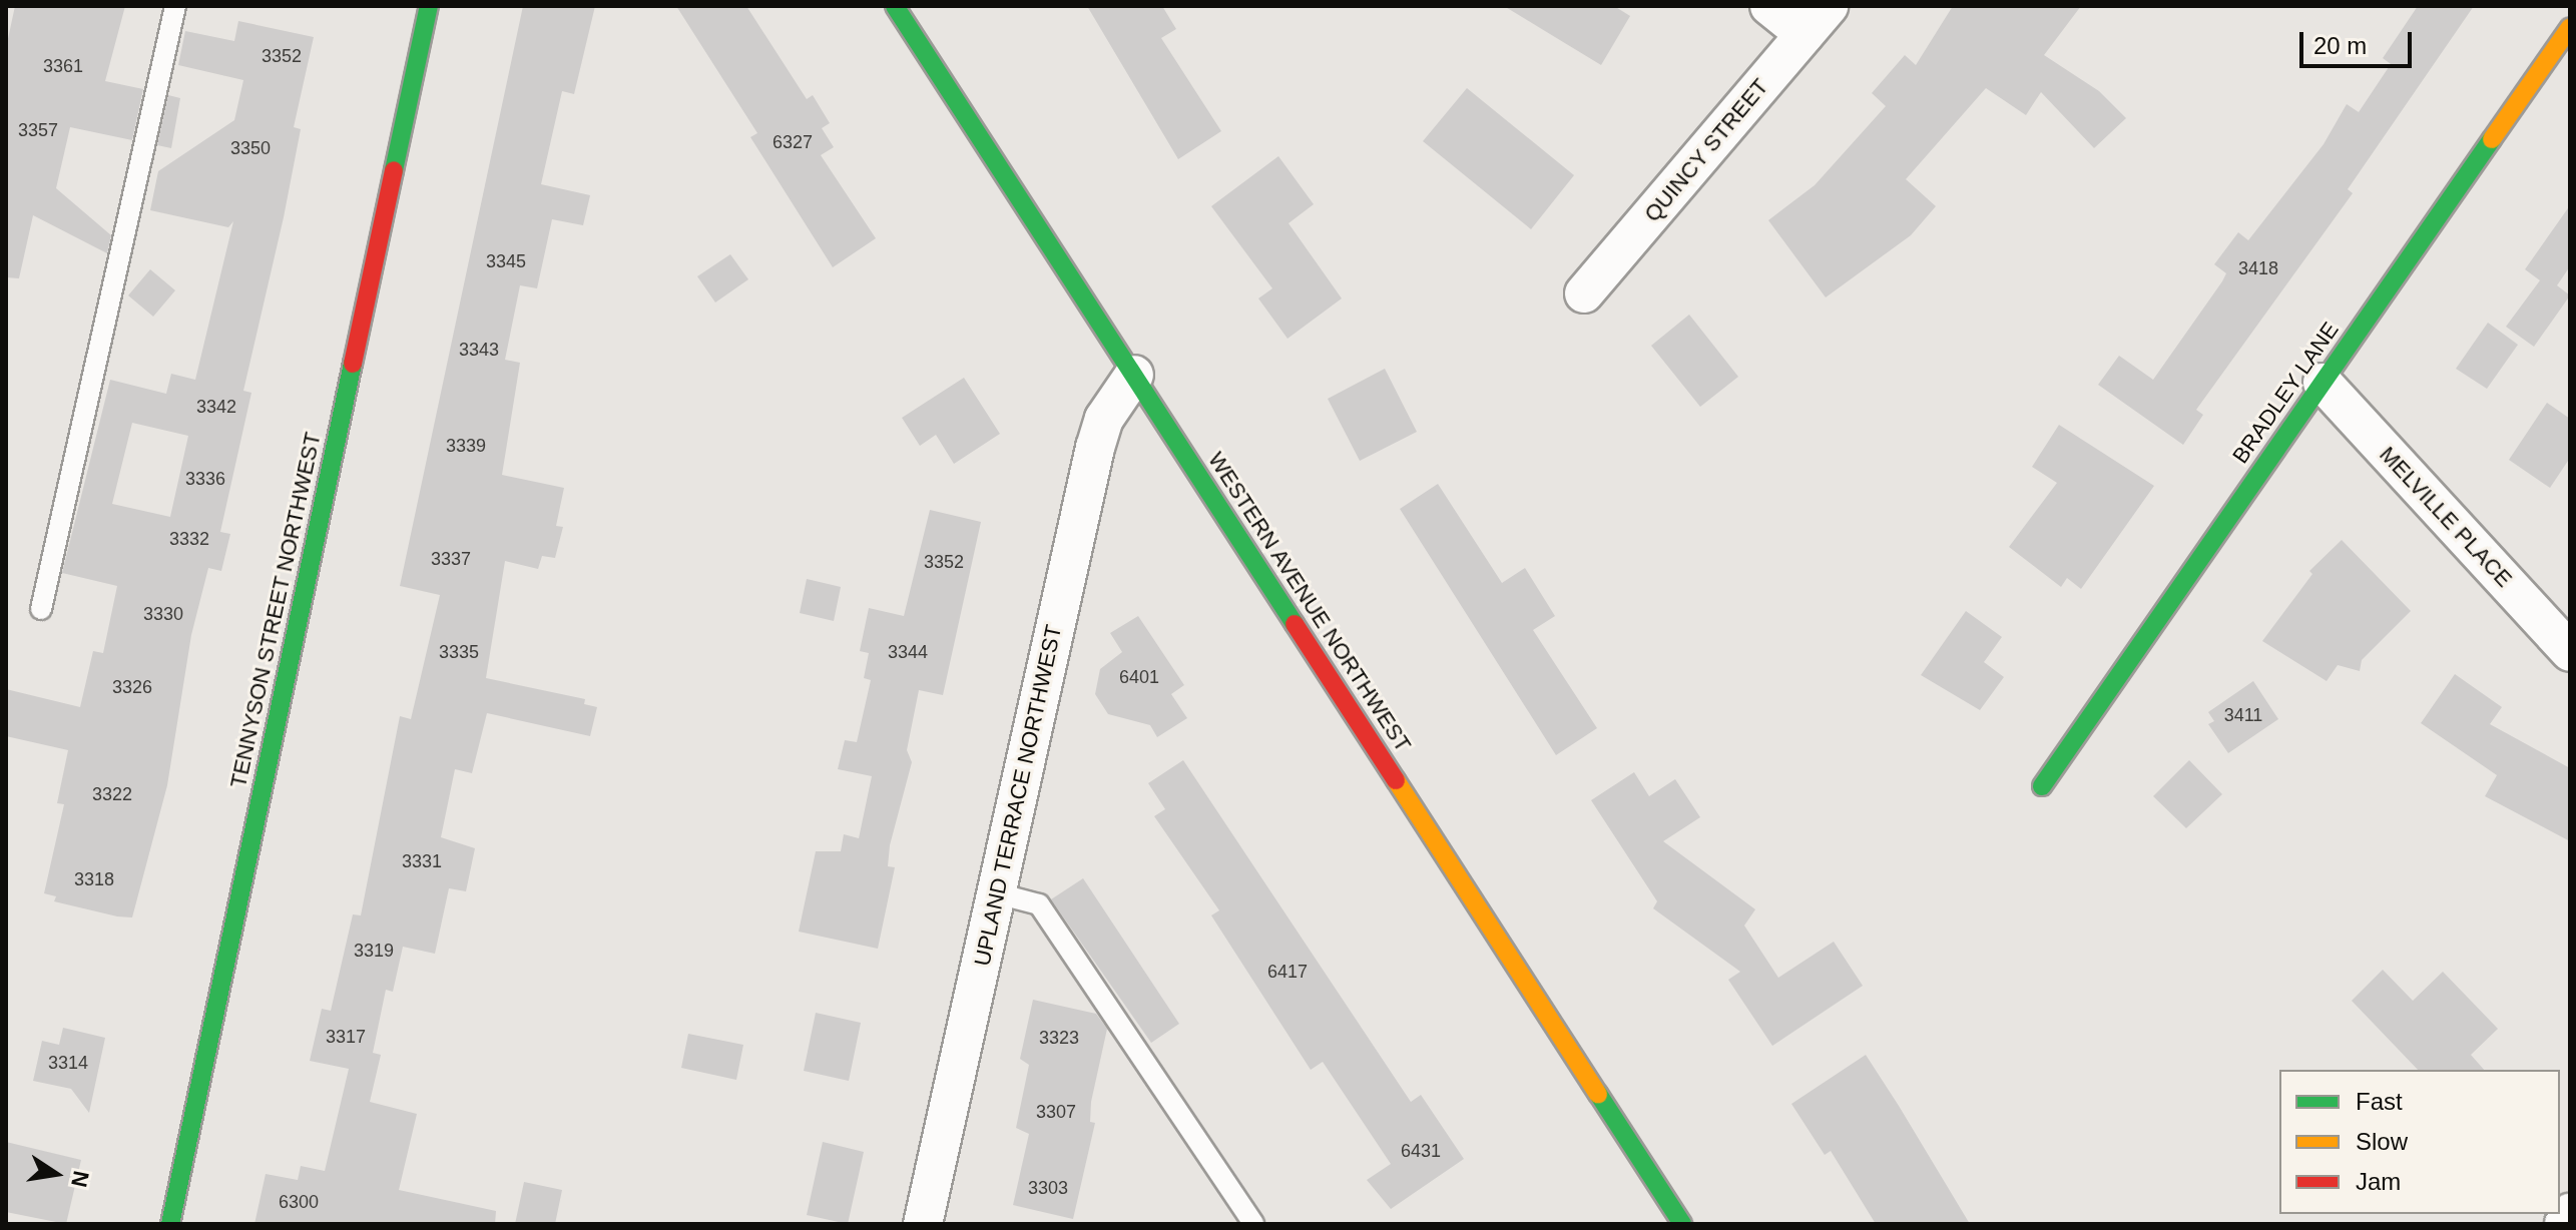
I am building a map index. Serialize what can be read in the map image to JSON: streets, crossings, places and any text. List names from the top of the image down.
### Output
{
  "streets": {
    "street": [
      "QUINCY STREET",
      "BRADLEY LANE",
      "MELVILLE PLACE",
      "WESTERN AVENUE NORTHWEST",
      "TENNYSON STREET NORTHWEST",
      "UPLAND TERRACE NORTHWEST"
    ]
  },
  "crossings": [
    ["BRADLEY LANE", "MELVILLE PLACE"],
    ["WESTERN AVENUE NORTHWEST", "UPLAND TERRACE NORTHWEST"]
  ],
  "house_numbers": [
    "3352",
    "3361",
    "3357",
    "6327",
    "3350",
    "3345",
    "3418",
    "3343",
    "3342",
    "3339",
    "3336",
    "3332",
    "3337",
    "3352",
    "3330",
    "3335",
    "3344",
    "6401",
    "3326",
    "3411",
    "3322",
    "3331",
    "3318",
    "3319",
    "6417",
    "3317",
    "3323",
    "3314",
    "3307",
    "6431",
    "3303",
    "6300"
  ],
  "legend": ["Fast", "Slow", "Jam"],
  "scale_bar": "20 m",
  "north": "right"
}
